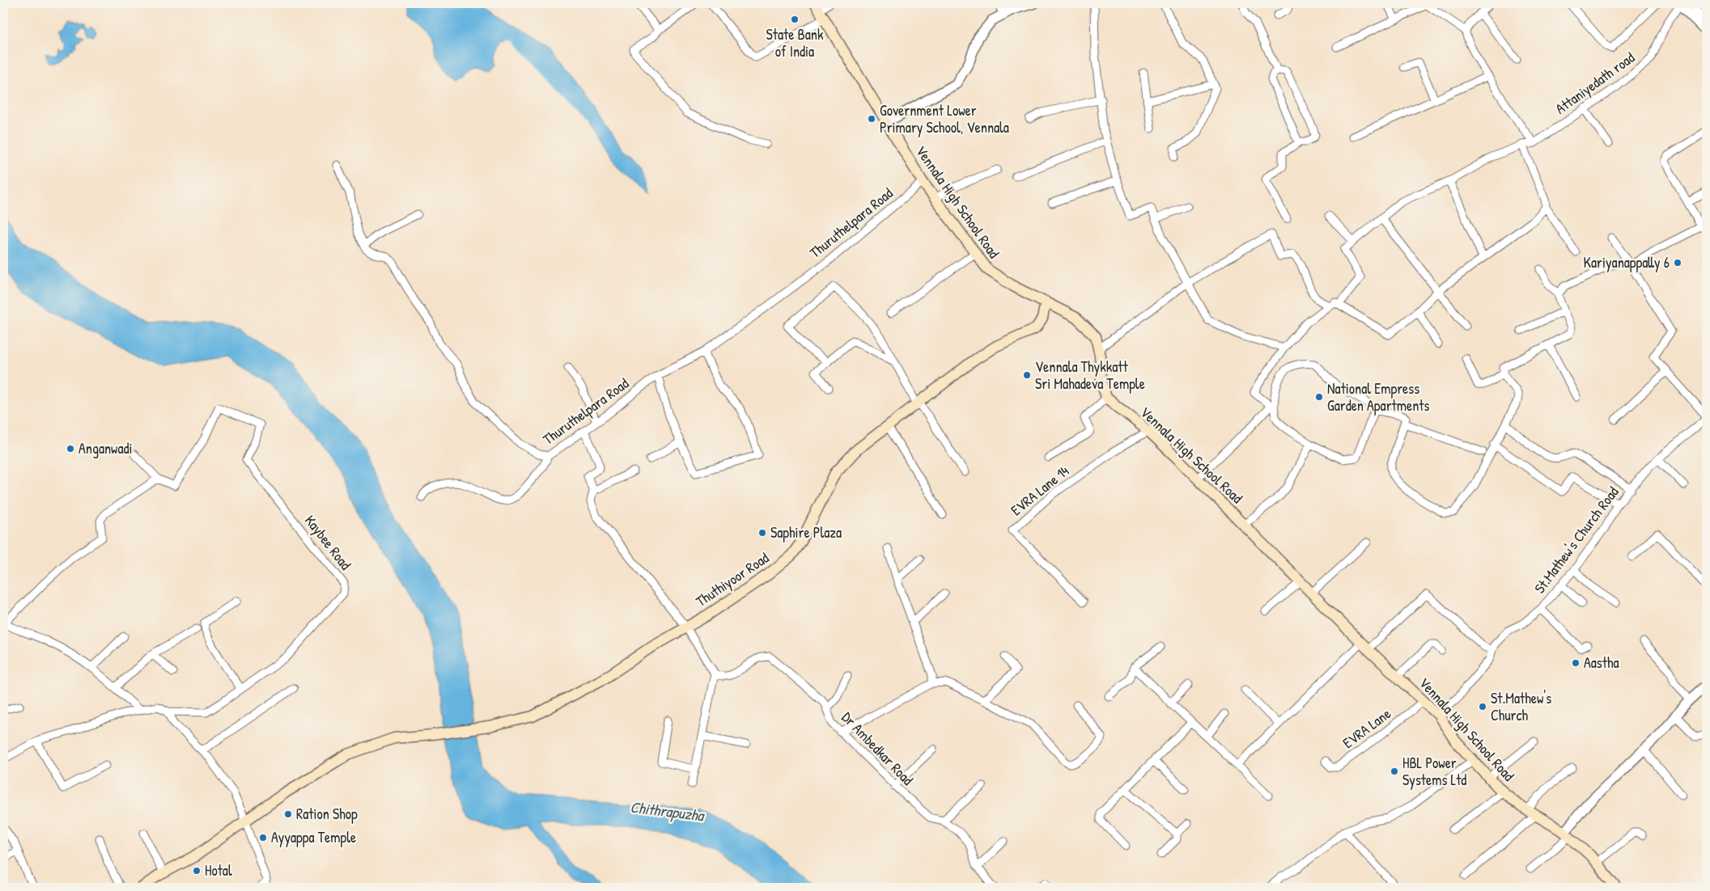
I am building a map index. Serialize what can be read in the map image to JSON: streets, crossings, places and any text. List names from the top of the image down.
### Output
{
  "streets": {
    "main road": ["Vennala High School Road", "Thuthiyoor Road"],
    "street": [
      "Attaniyedath road",
      "Thuruthelpara Road",
      "EVRA Lane 14",
      "St.Mathew's Church Road",
      "Kaybee Road",
      "EVRA Lane",
      "Dr Ambedkar Road"
    ]
  },
  "crossings": [
    ["Vennala High School Road", "Thuruthelpara Road"],
    ["Vennala High School Road", "EVRA Lane 14"],
    ["Vennala High School Road", "St.Mathew's Church Road"],
    ["Vennala High School Road", "Thuthiyoor Road"],
    ["Vennala High School Road", "EVRA Lane"]
  ],
  "water": ["Chithrapuzha"],
  "places": [
    "State Bank of India",
    "Government Lower Primary School, Vennala",
    "Kariyanappally 6",
    "Vennala Thykkatt Sri Mahadeva Temple",
    "National Empress Garden Apartments",
    "Anganwadi",
    "Saphire Plaza",
    "Aastha",
    "St.Mathew's Church",
    "HBL Power Systems Ltd",
    "Ration Shop",
    "Ayyappa Temple",
    "Hotal"
  ]
}
